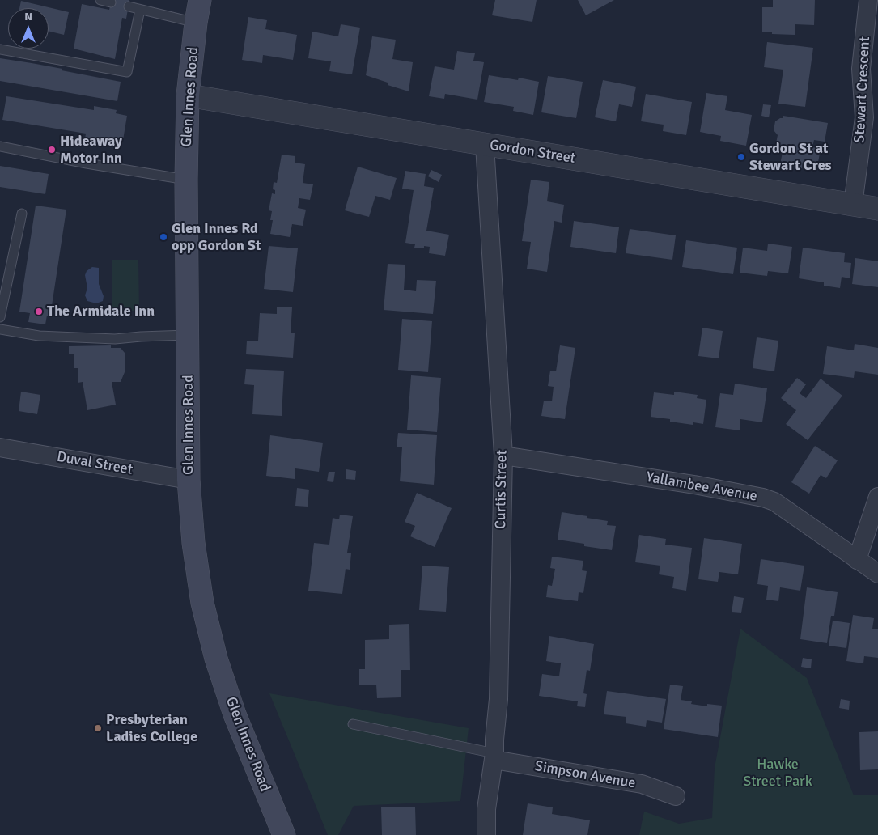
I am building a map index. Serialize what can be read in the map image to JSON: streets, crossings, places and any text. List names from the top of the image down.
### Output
{
  "streets": {
    "main road": ["Glen Innes Road"],
    "street": [
      "Stewart Crescent",
      "Gordon Street",
      "Duval Street",
      "Yallambee Avenue",
      "Curtis Street",
      "Simpson Avenue"
    ]
  },
  "crossings": [
    ["Stewart Crescent", "Gordon Street"],
    ["Glen Innes Road", "Gordon Street"],
    ["Glen Innes Road", "Duval Street"],
    ["Gordon Street", "Curtis Street"],
    ["Yallambee Avenue", "Curtis Street"],
    ["Curtis Street", "Simpson Avenue"]
  ],
  "parks": ["Hawke Street Park"],
  "places": [
    "Hideaway Motor Inn",
    "Gordon St at Stewart Cres",
    "Glen Innes Rd opp Gordon St",
    "The Armidale Inn",
    "Presbyterian Ladies College"
  ],
  "north": "top"
}
